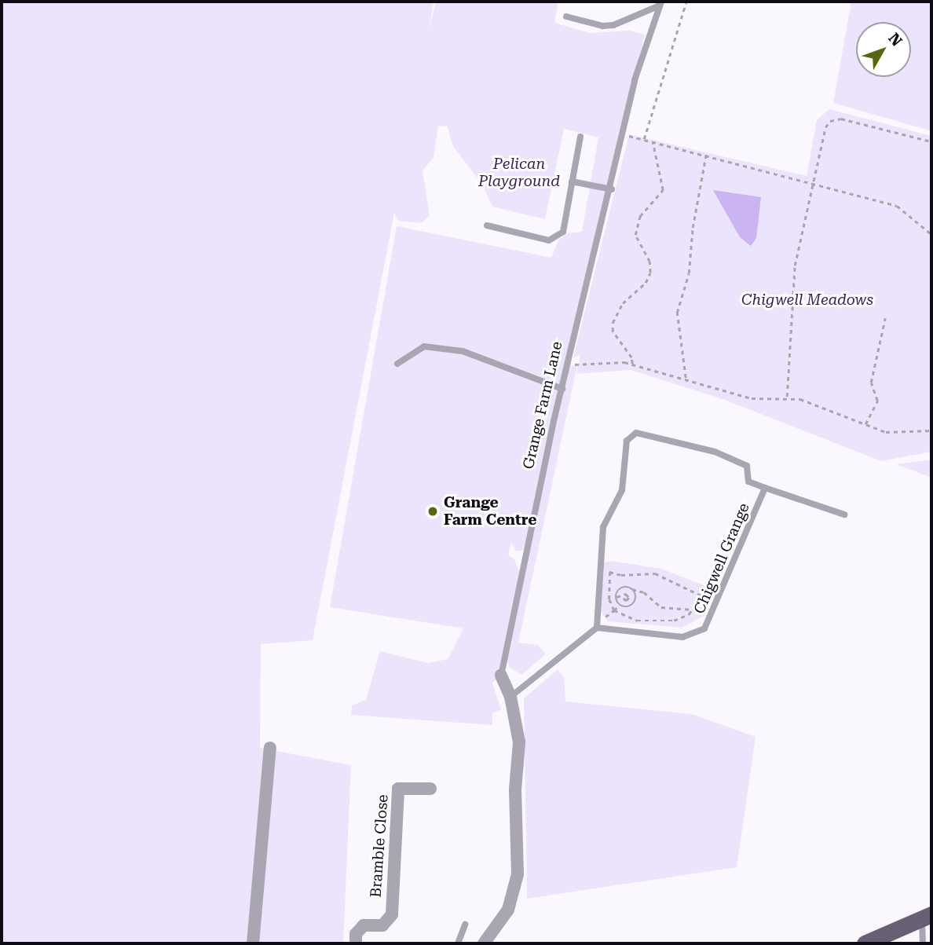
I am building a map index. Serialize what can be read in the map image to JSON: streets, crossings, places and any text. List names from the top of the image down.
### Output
{
  "streets": {
    "street": ["Grange Farm Lane", "Bramble Close"],
    "lane": ["Chigwell Grange"]
  },
  "parks": ["Pelican Playground", "Chigwell Meadows"],
  "places": ["Grange Farm Centre"],
  "north": "top right"
}
